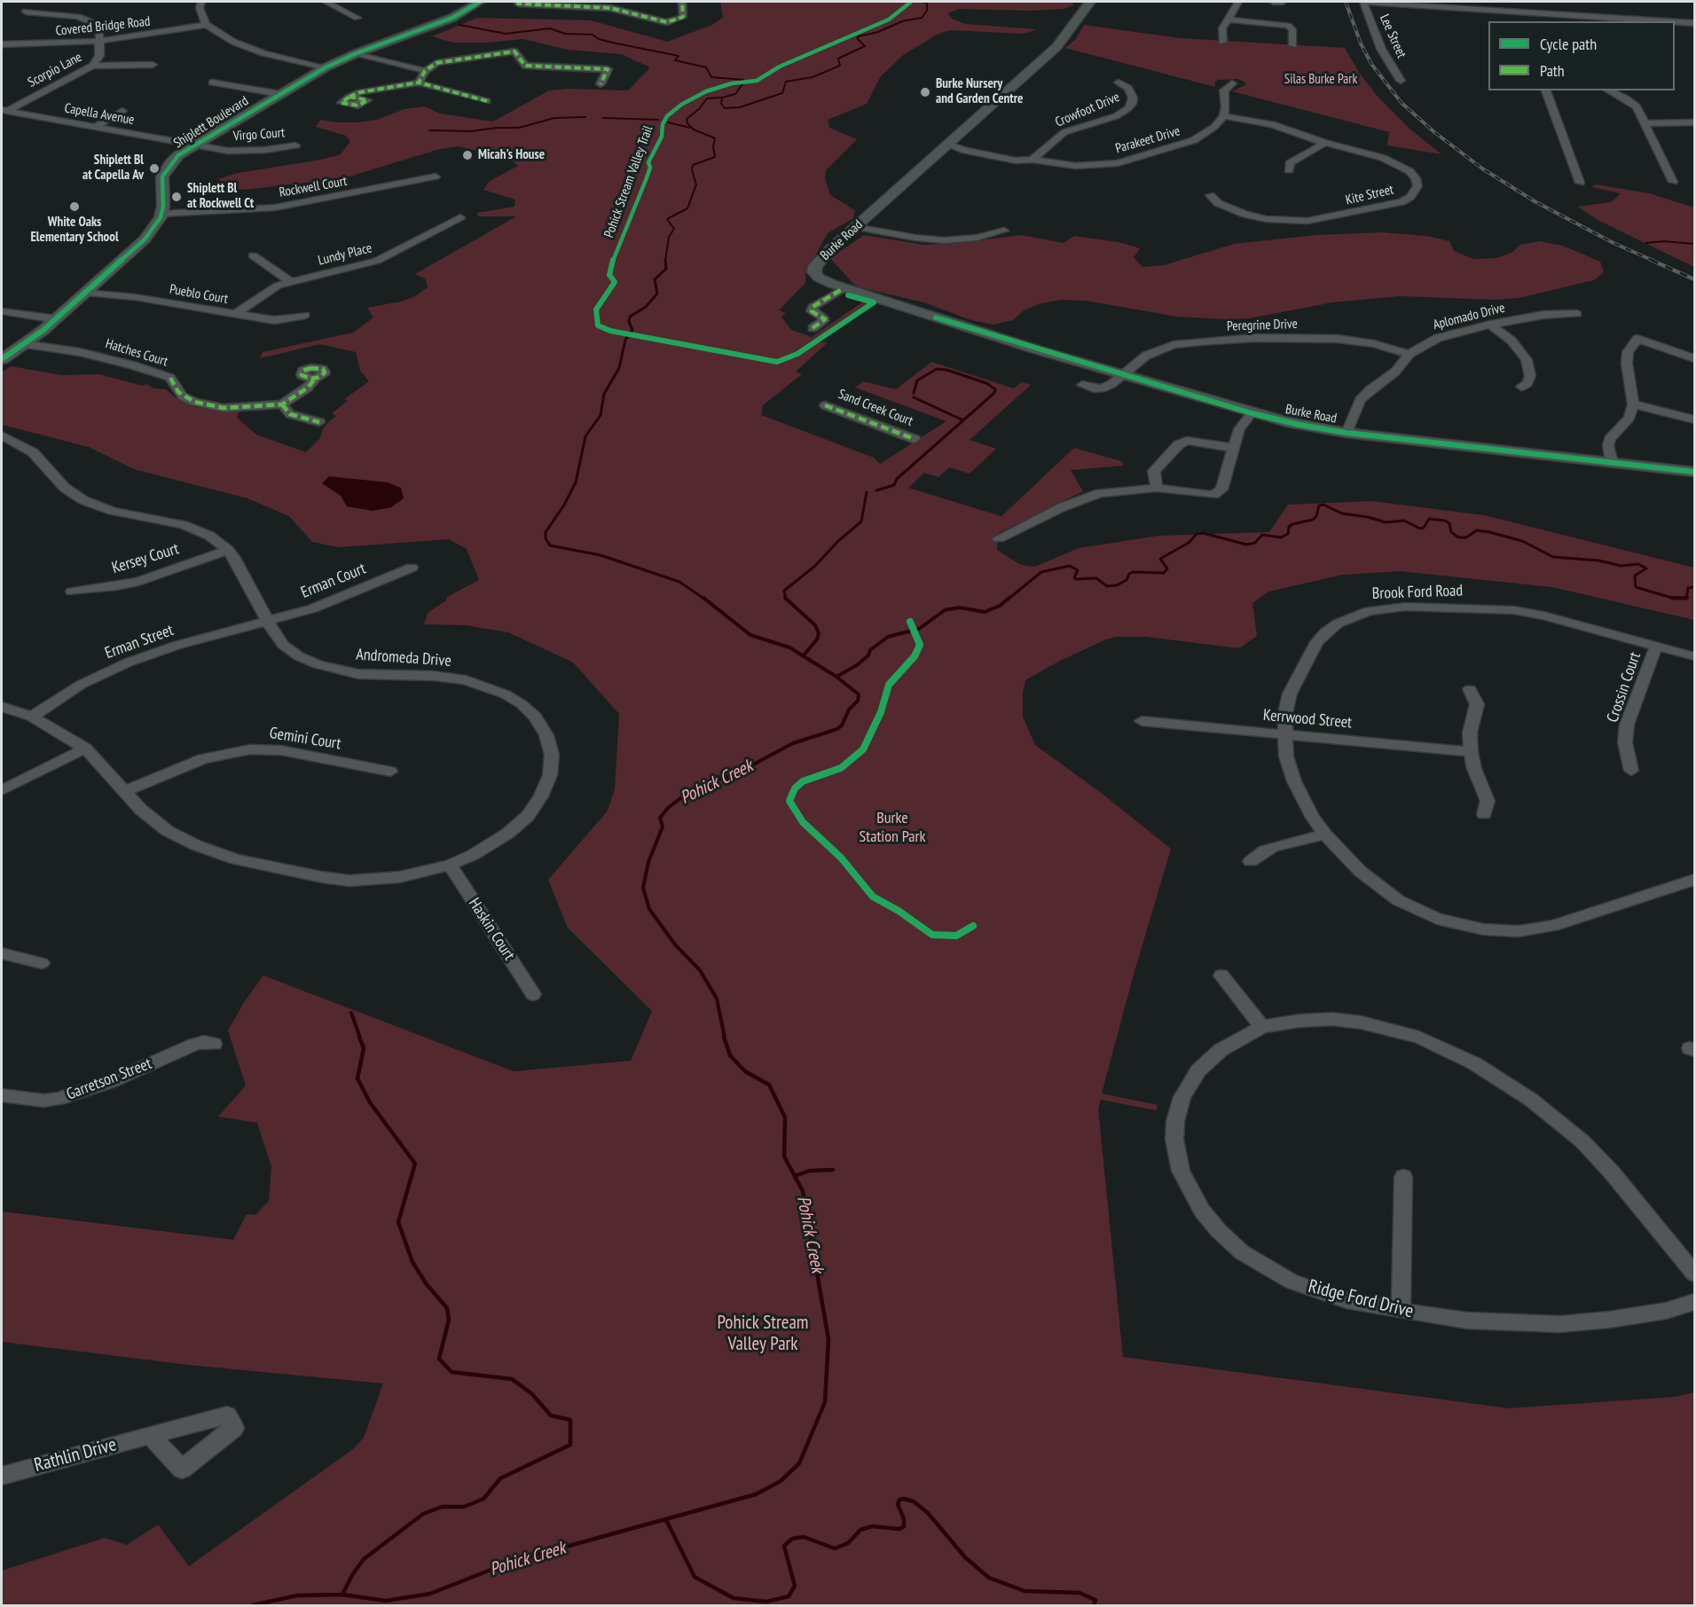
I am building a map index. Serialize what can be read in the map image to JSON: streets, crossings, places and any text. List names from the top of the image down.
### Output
{
  "streets": {
    "street": [
      "Covered Bridge Road",
      "Lee Street",
      "Scorpio Lane",
      "Crowfoot Drive",
      "Capella Avenue",
      "Shiplett Boulevard",
      "Virgo Court",
      "Parakeet Drive",
      "Rockwell Court",
      "Kite Street",
      "Burke Road",
      "Lundy Place",
      "Pueblo Court",
      "Aplomado Drive",
      "Peregrine Drive",
      "Hatches Court",
      "Sand Creek Court",
      "Kersey Court",
      "Erman Court",
      "Brook Ford Road",
      "Erman Street",
      "Andromeda Drive",
      "Crossin Court",
      "Kerrwood Street",
      "Gemini Court",
      "Haskin Court",
      "Garretson Street",
      "Ridge Ford Drive",
      "Rathlin Drive"
    ],
    "cycle path": ["Pohick Stream Valley Trail"]
  },
  "crossings": [
    ["Covered Bridge Road", "Scorpio Lane"],
    ["Scorpio Lane", "Capella Avenue"],
    ["Crowfoot Drive", "Parakeet Drive"],
    ["Capella Avenue", "Shiplett Boulevard"],
    ["Capella Avenue", "Virgo Court"],
    ["Shiplett Boulevard", "Virgo Court"],
    ["Shiplett Boulevard", "Rockwell Court"],
    ["Parakeet Drive", "Kite Street"],
    ["Parakeet Drive", "Burke Road"],
    ["Burke Road", "Aplomado Drive"],
    ["Burke Road", "Peregrine Drive"],
    ["Lundy Place", "Pueblo Court"],
    ["Aplomado Drive", "Peregrine Drive"],
    ["Kersey Court", "Andromeda Drive"],
    ["Erman Court", "Erman Street"],
    ["Erman Court", "Andromeda Drive"],
    ["Brook Ford Road", "Crossin Court"],
    ["Brook Ford Road", "Kerrwood Street"],
    ["Erman Street", "Andromeda Drive"],
    ["Andromeda Drive", "Gemini Court"],
    ["Andromeda Drive", "Haskin Court"]
  ],
  "water": ["Pohick Creek"],
  "parks": ["Silas Burke Park", "Burke Station Park", "Pohick Stream Valley Park"],
  "places": [
    "Burke Nursery and Garden Centre",
    "Micah's House",
    "Shiplett Bl at Capella Av",
    "Shiplett Bl at Rockwell Ct",
    "White Oaks Elementary School"
  ],
  "legend": ["Cycle path", "Path"]
}
